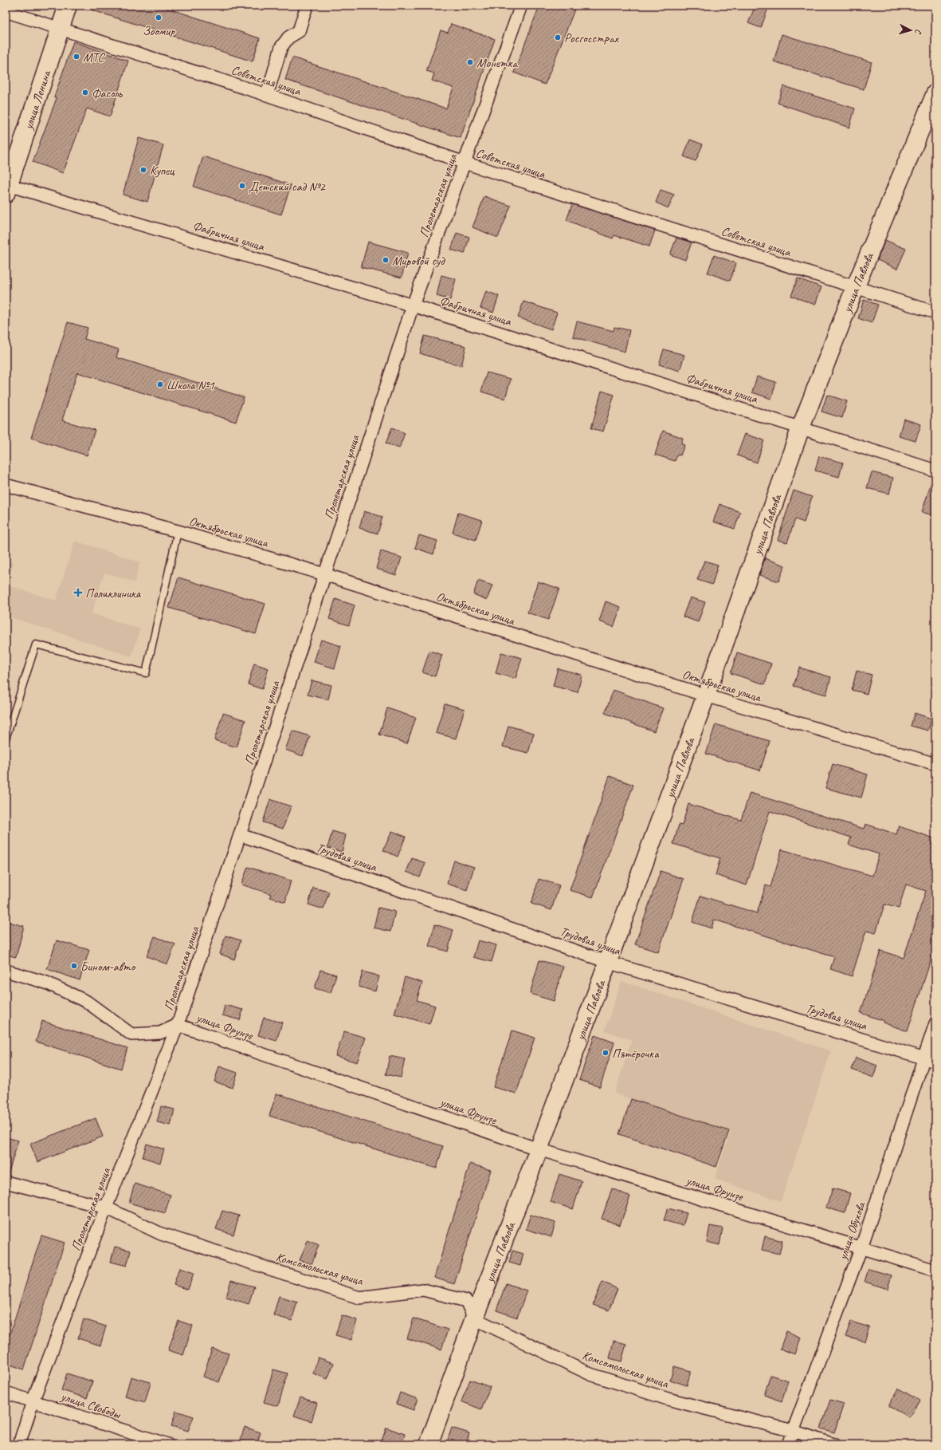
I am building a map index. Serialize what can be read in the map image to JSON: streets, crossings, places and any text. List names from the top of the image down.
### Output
{
  "streets": {
    "street": [
      "Советская улица",
      "улица Ленина",
      "Пролетарская улица",
      "Фабричная улица",
      "улица Павлова",
      "Октябрьская улица",
      "Трудовая улица",
      "улица Фрунзе",
      "улица Обухова",
      "Комсомольская улица",
      "улица Свободы"
    ]
  },
  "crossings": [
    ["Советская улица", "улица Ленина"],
    ["Советская улица", "Пролетарская улица"],
    ["Советская улица", "улица Павлова"],
    ["улица Ленина", "Фабричная улица"],
    ["Пролетарская улица", "Фабричная улица"],
    ["Пролетарская улица", "Октябрьская улица"],
    ["Пролетарская улица", "Трудовая улица"],
    ["Пролетарская улица", "улица Фрунзе"],
    ["Пролетарская улица", "Комсомольская улица"],
    ["Пролетарская улица", "улица Свободы"],
    ["Фабричная улица", "улица Павлова"],
    ["улица Павлова", "Октябрьская улица"],
    ["улица Павлова", "Трудовая улица"],
    ["улица Павлова", "улица Фрунзе"],
    ["улица Павлова", "Комсомольская улица"],
    ["Трудовая улица", "улица Обухова"],
    ["улица Фрунзе", "улица Обухова"],
    ["улица Обухова", "Комсомольская улица"]
  ],
  "places": {
    "other": [
      "Зоомир",
      "Росгосстрах",
      "МТС",
      "Монетка",
      "Фасоль",
      "Купец",
      "Детский сад №2",
      "Мировой суд",
      "Школа №1",
      "Бином-авто",
      "Пятёрочка"
    ],
    "health": ["Поликлиника"]
  },
  "north": "right"
}
